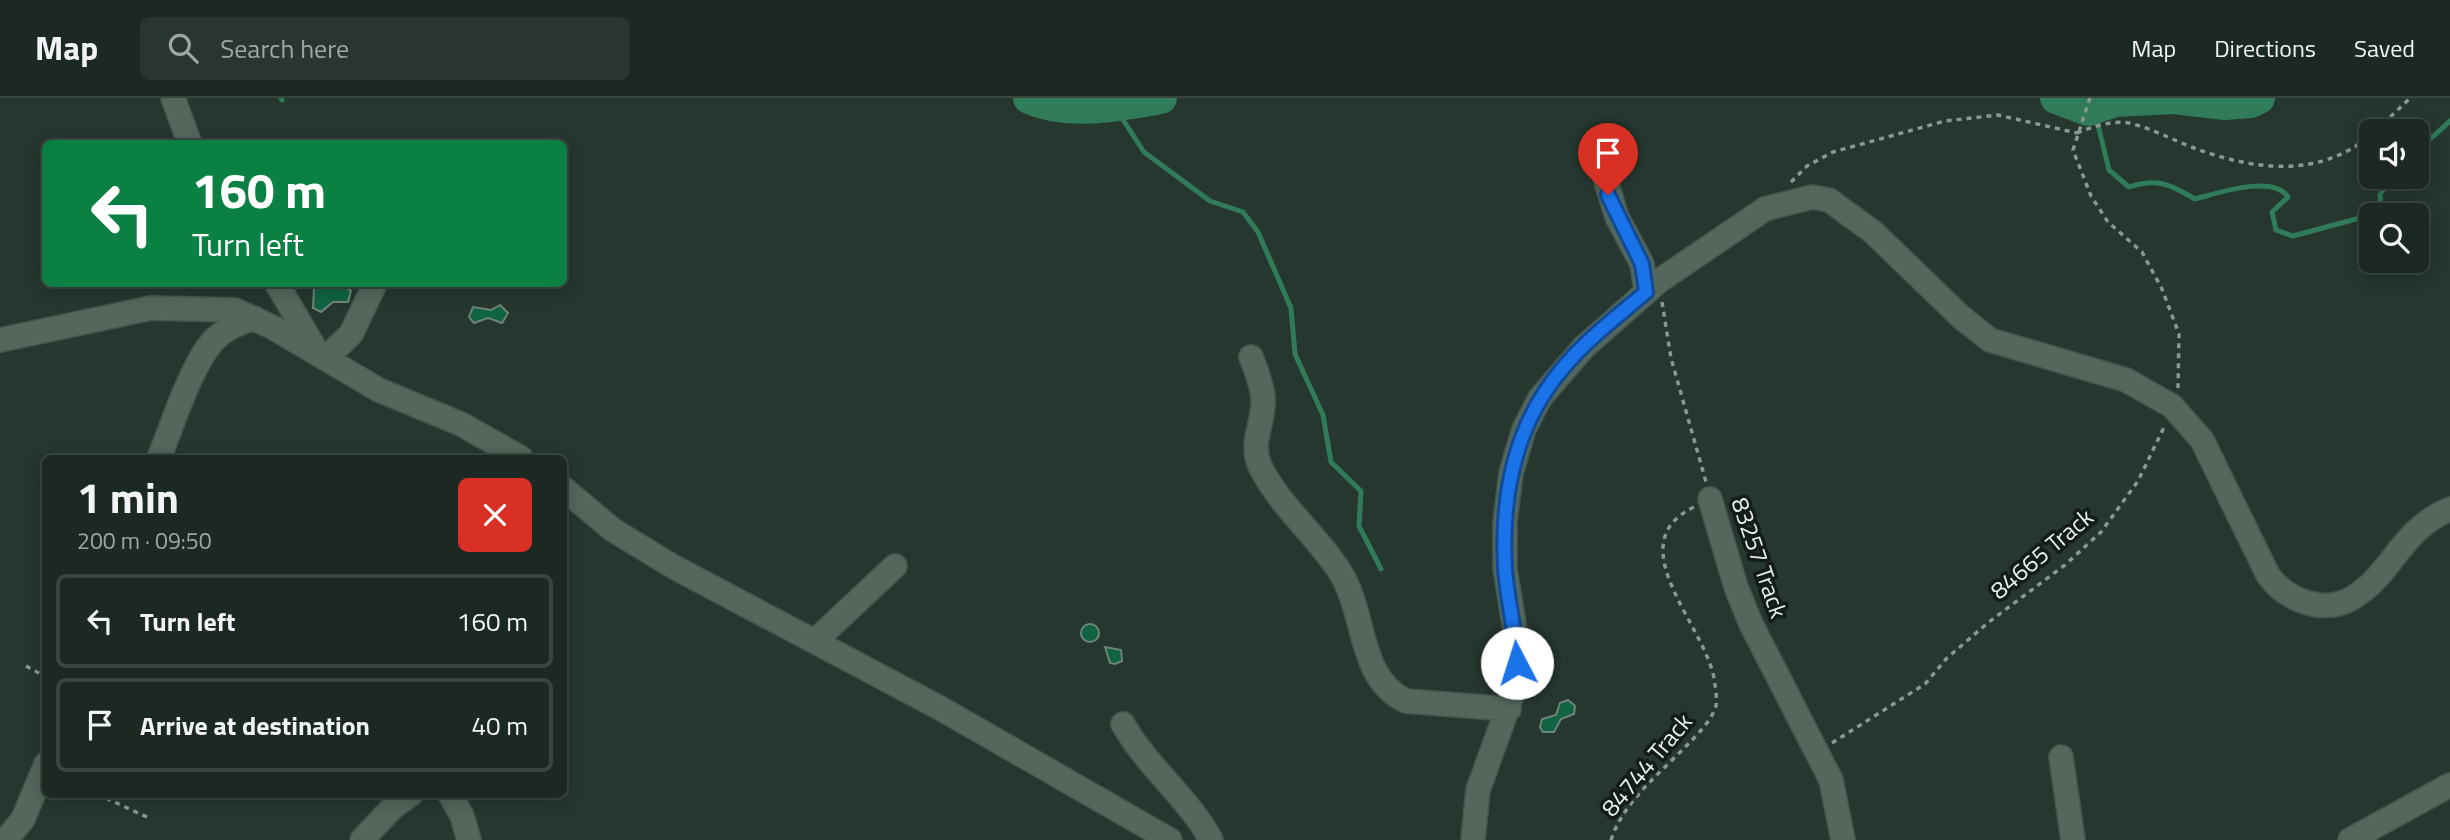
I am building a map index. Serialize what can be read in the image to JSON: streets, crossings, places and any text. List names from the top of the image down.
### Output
{
  "streets": {
    "street": ["83257 Track"],
    "path": ["84665 Track", "84744 Track"]
  },
  "crossings": [
    ["84665 Track", "83257 Track"],
    ["83257 Track", "84744 Track"]
  ],
  "page": {
    "header": "Map",
    "search": "Search here",
    "nav": ["Map", "Directions", "Saved"],
    "turn": ["160 m", "Turn left"],
    "heading": ["1 min", "200 m · 09:50"],
    "list": [
      {
        "name": "Turn left",
        "value": "160 m"
      },
      {
        "name": "Arrive at destination",
        "value": "40 m"
      }
    ]
  }
}
